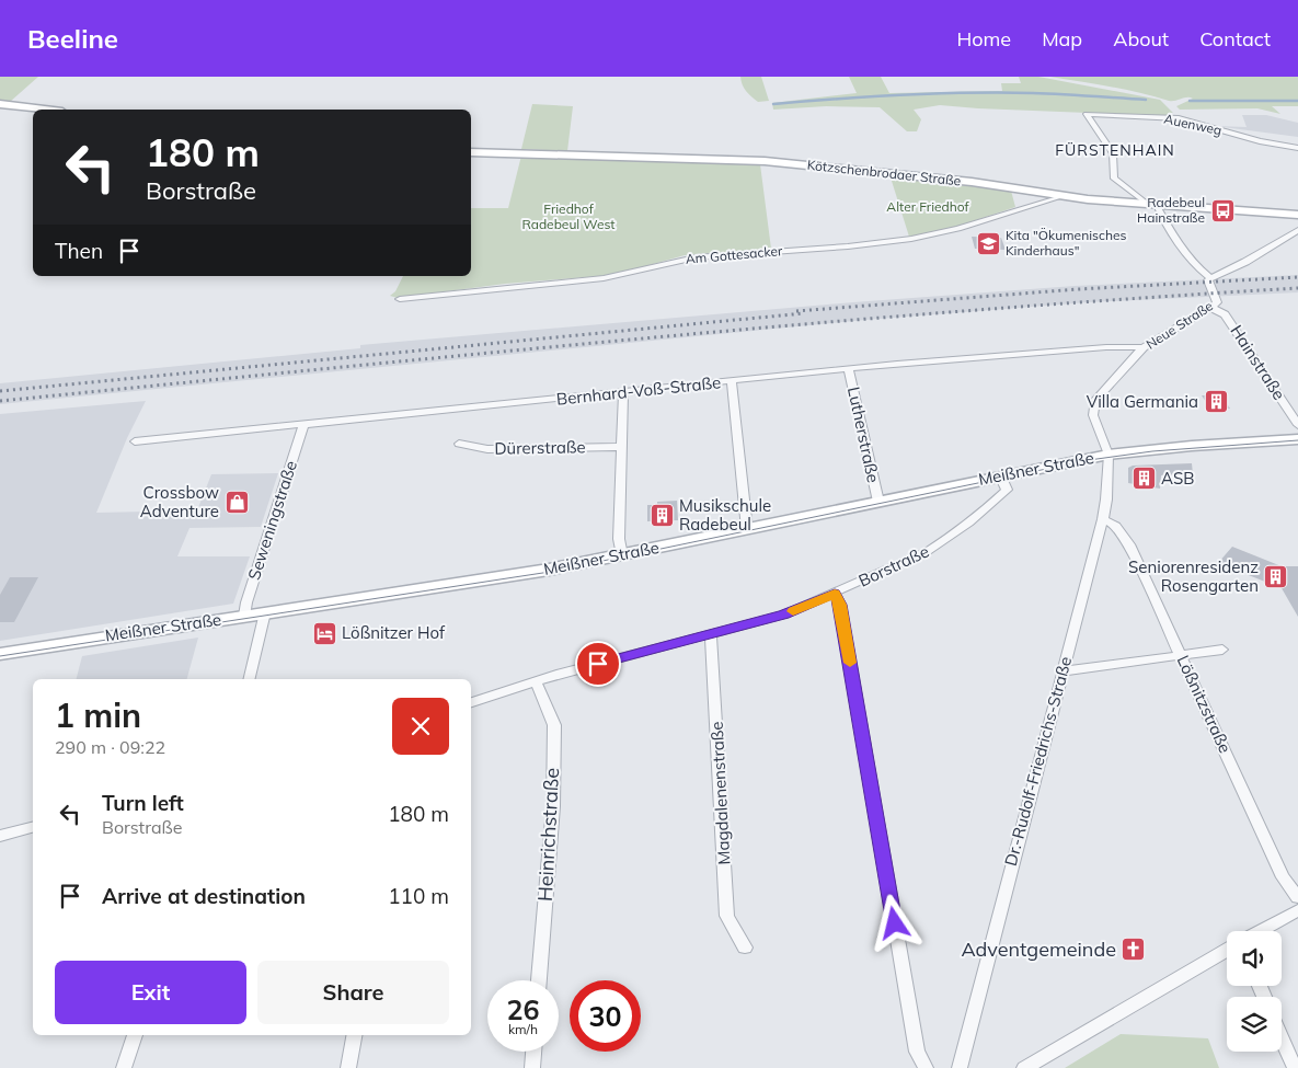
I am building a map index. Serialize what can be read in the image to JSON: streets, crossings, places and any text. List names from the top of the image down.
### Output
{
  "streets": {
    "main road": ["Kötzschenbrodaer Straße", "Meißner Straße"],
    "street": [
      "Auenweg",
      "Am Gottesacker",
      "Neue Straße",
      "Hainstraße",
      "Bernhard-Voß-Straße",
      "Lutherstraße",
      "Dürerstraße",
      "Seweningstraße",
      "Borstraße",
      "Lößnitzstraße",
      "Dr.-Rudolf-Friedrichs-Straße",
      "Magdalenenstraße",
      "Heinrichstraße"
    ]
  },
  "crossings": [
    ["Auenweg", "Kötzschenbrodaer Straße"],
    ["Kötzschenbrodaer Straße", "Am Gottesacker"],
    ["Neue Straße", "Hainstraße"],
    ["Neue Straße", "Bernhard-Voß-Straße"],
    ["Neue Straße", "Meißner Straße"],
    ["Neue Straße", "Dr.-Rudolf-Friedrichs-Straße"],
    ["Bernhard-Voß-Straße", "Lutherstraße"],
    ["Bernhard-Voß-Straße", "Seweningstraße"],
    ["Lutherstraße", "Meißner Straße"],
    ["Meißner Straße", "Seweningstraße"],
    ["Meißner Straße", "Borstraße"],
    ["Meißner Straße", "Dr.-Rudolf-Friedrichs-Straße"],
    ["Borstraße", "Magdalenenstraße"],
    ["Borstraße", "Heinrichstraße"],
    ["Lößnitzstraße", "Dr.-Rudolf-Friedrichs-Straße"]
  ],
  "districts": ["FÜRSTENHAIN"],
  "parks": ["Alter Friedhof", "Friedhof Radebeul West"],
  "places": {
    "bus stop": ["Radebeul Hainstraße"],
    "school or university": ["Kita \"Ökumenisches Kinderhaus\""],
    "building": [
      "Villa Germania",
      "ASB",
      "Musikschule Radebeul",
      "Seniorenresidenz Rosengarten"
    ],
    "shop": ["Crossbow Adventure"],
    "hotel": ["Lößnitzer Hof"],
    "church": ["Adventgemeinde"]
  },
  "page": {
    "header": "Beeline",
    "nav": [
      "Home",
      "Map",
      "About",
      "Contact"
    ],
    "turn": ["180 m", "Borstraße"],
    "then": "Then",
    "heading": ["1 min", "290 m · 09:22"],
    "list": [
      {
        "name": "Turn left",
        "note": "Borstraße",
        "value": "180 m"
      },
      {
        "name": "Arrive at destination",
        "value": "110 m"
      }
    ],
    "buttons": ["Exit", "Share"],
    "speed": "26 km/h",
    "limit": "30"
  }
}
